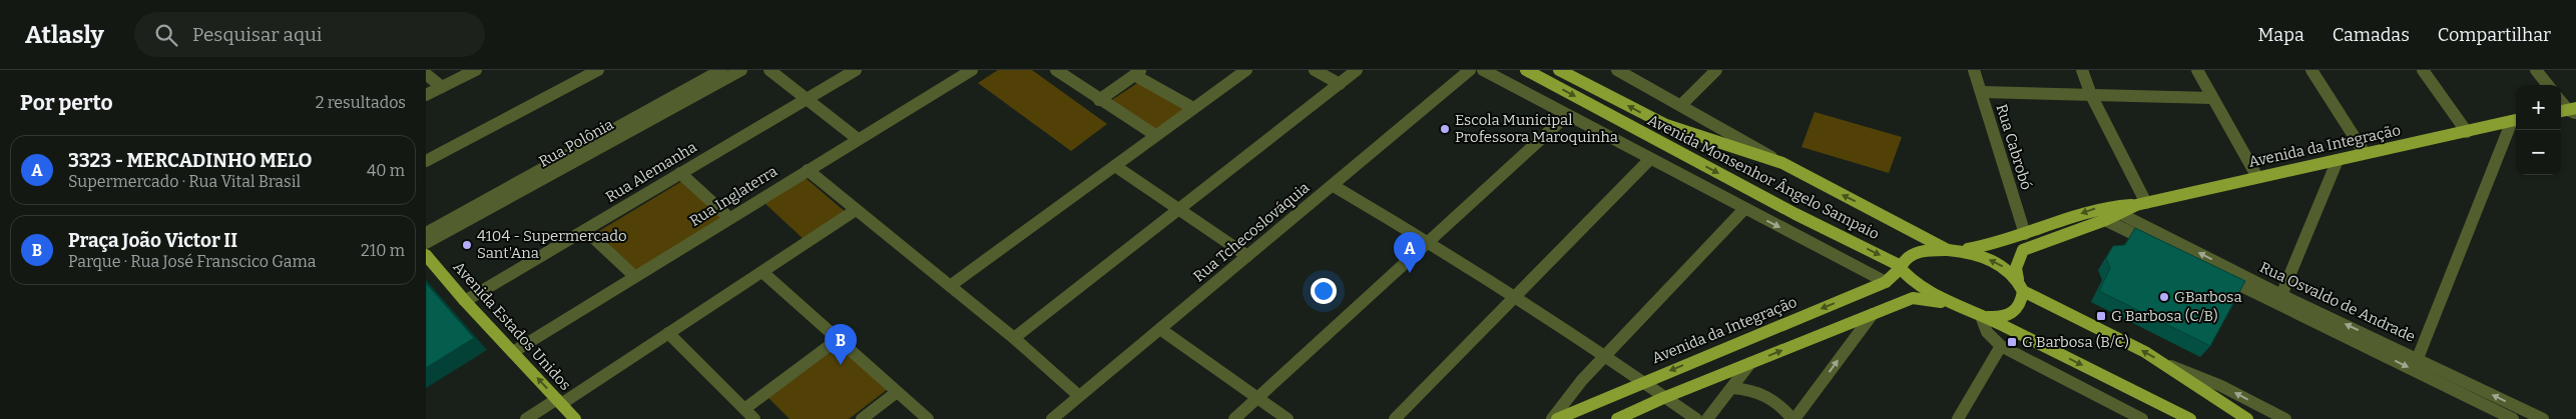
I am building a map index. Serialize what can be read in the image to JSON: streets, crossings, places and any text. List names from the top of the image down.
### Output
{
  "streets": {
    "main road": ["Avenida da Integração", "Avenida Monsenhor Ângelo Sampaio", "Avenida Estados Unidos"],
    "street": [
      "Rua Polônia",
      "Rua Cabrobó",
      "Rua Alemanha",
      "Rua Inglaterra",
      "Rua Tchecoslováquia",
      "Rua Osvaldo de Andrade"
    ]
  },
  "crossings": [
    ["Avenida da Integração", "Avenida Monsenhor Ângelo Sampaio"],
    ["Rua Alemanha", "Avenida Estados Unidos"],
    ["Rua Inglaterra", "Avenida Estados Unidos"]
  ],
  "places": {
    "other": ["Escola Municipal Professora Maroquinha", "4104 - Supermercado Sant'Ana", "GBarbosa"],
    "transit": ["G Barbosa (C/B)", "G Barbosa (B/C)"]
  },
  "page": {
    "header": "Atlasly",
    "search": "Pesquisar aqui",
    "nav": ["Mapa", "Camadas", "Compartilhar"],
    "heading": ["Por perto", "2 resultados"],
    "map_buttons": ["+", "−"],
    "list": [
      {
        "mark": "A",
        "name": "3323 - MERCADINHO MELO",
        "note": "Supermercado · Rua Vital Brasil",
        "value": "40 m"
      },
      {
        "mark": "B",
        "name": "Praça João Victor II",
        "note": "Parque · Rua José Franscico Gama",
        "value": "210 m"
      }
    ],
    "pins": ["A", "B"]
  }
}
